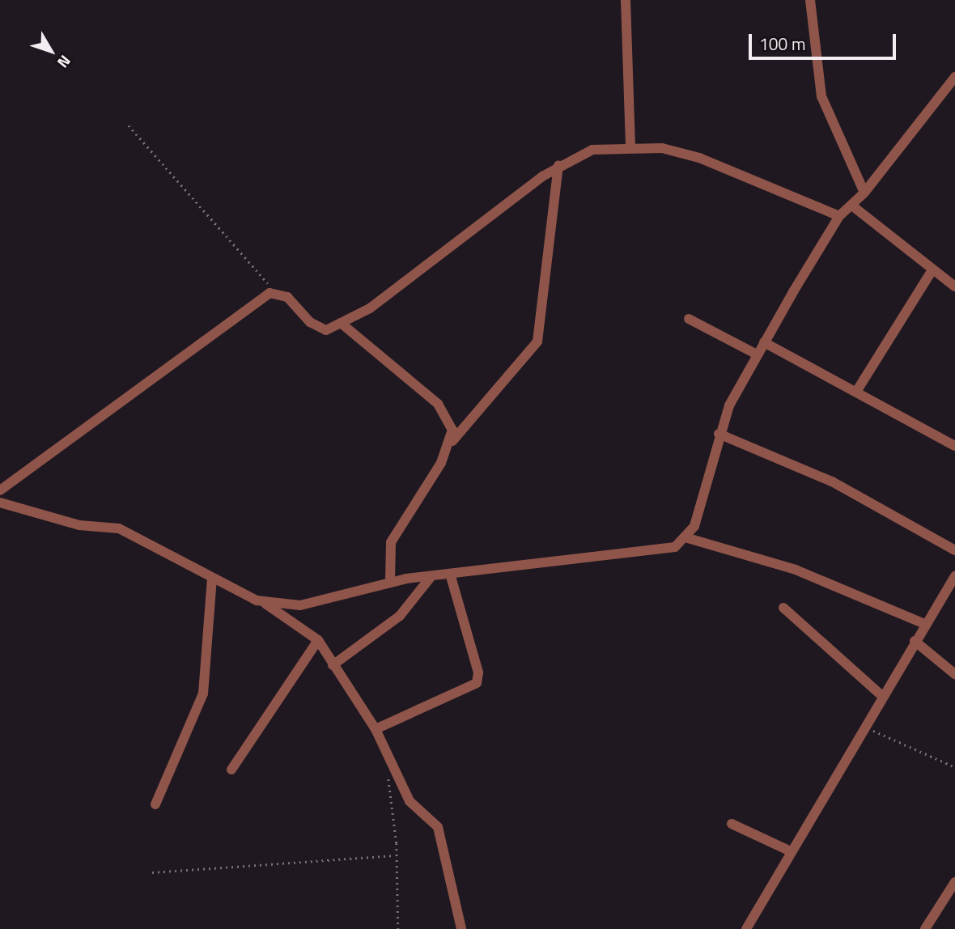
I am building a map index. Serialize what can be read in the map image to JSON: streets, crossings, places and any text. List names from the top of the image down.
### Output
{
  "scale_bar": "100 m",
  "north": "bottom right"
}
